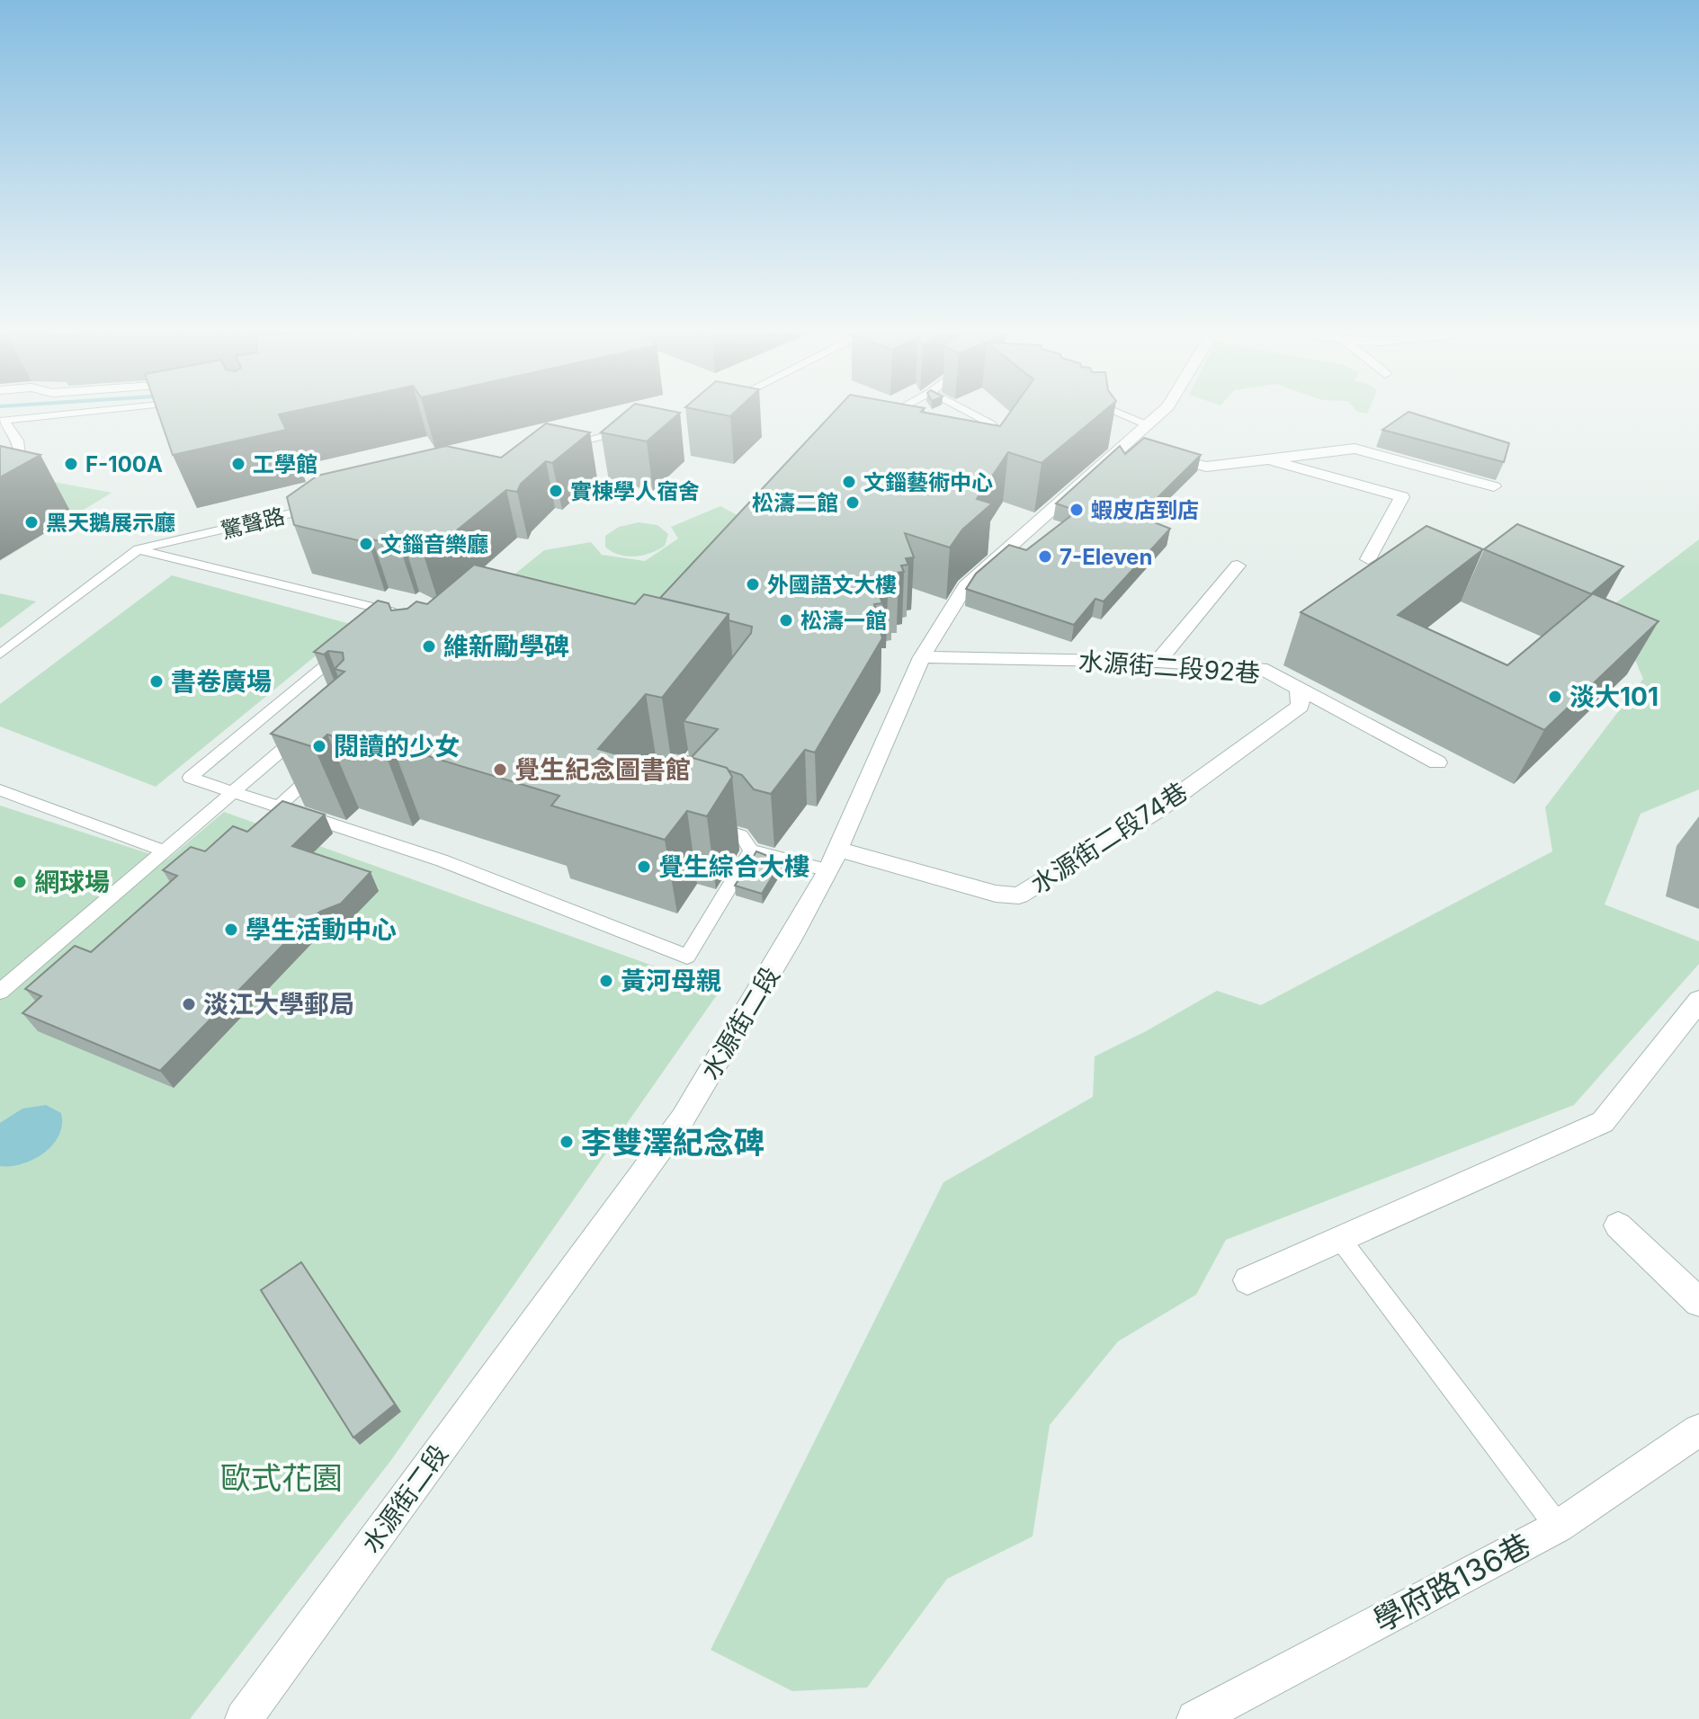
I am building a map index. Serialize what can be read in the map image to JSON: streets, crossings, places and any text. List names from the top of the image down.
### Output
{
  "streets": {
    "street": [
      "水源街二段92巷",
      "水源街二段74巷",
      "水源街二段",
      "學府路136巷"
    ],
    "lane": ["驚聲路"]
  },
  "crossings": [
    ["水源街二段92巷", "水源街二段74巷"],
    ["水源街二段92巷", "水源街二段"],
    ["水源街二段74巷", "水源街二段"]
  ],
  "parks": ["歐式花園"],
  "places": [
    "F-100A",
    "工學館",
    "文錙藝術中心",
    "實棟學人宿舍",
    "松濤二館",
    "蝦皮店到店",
    "黑天鵝展示廳",
    "文錙音樂廳",
    "7-Eleven",
    "外國語文大樓",
    "松濤一館",
    "維新勵學碑",
    "書卷廣場",
    "淡大101",
    "閱讀的少女",
    "覺生紀念圖書館",
    "覺生綜合大樓",
    "網球場",
    "學生活動中心",
    "黃河母親",
    "淡江大學郵局",
    "李雙澤紀念碑"
  ]
}
